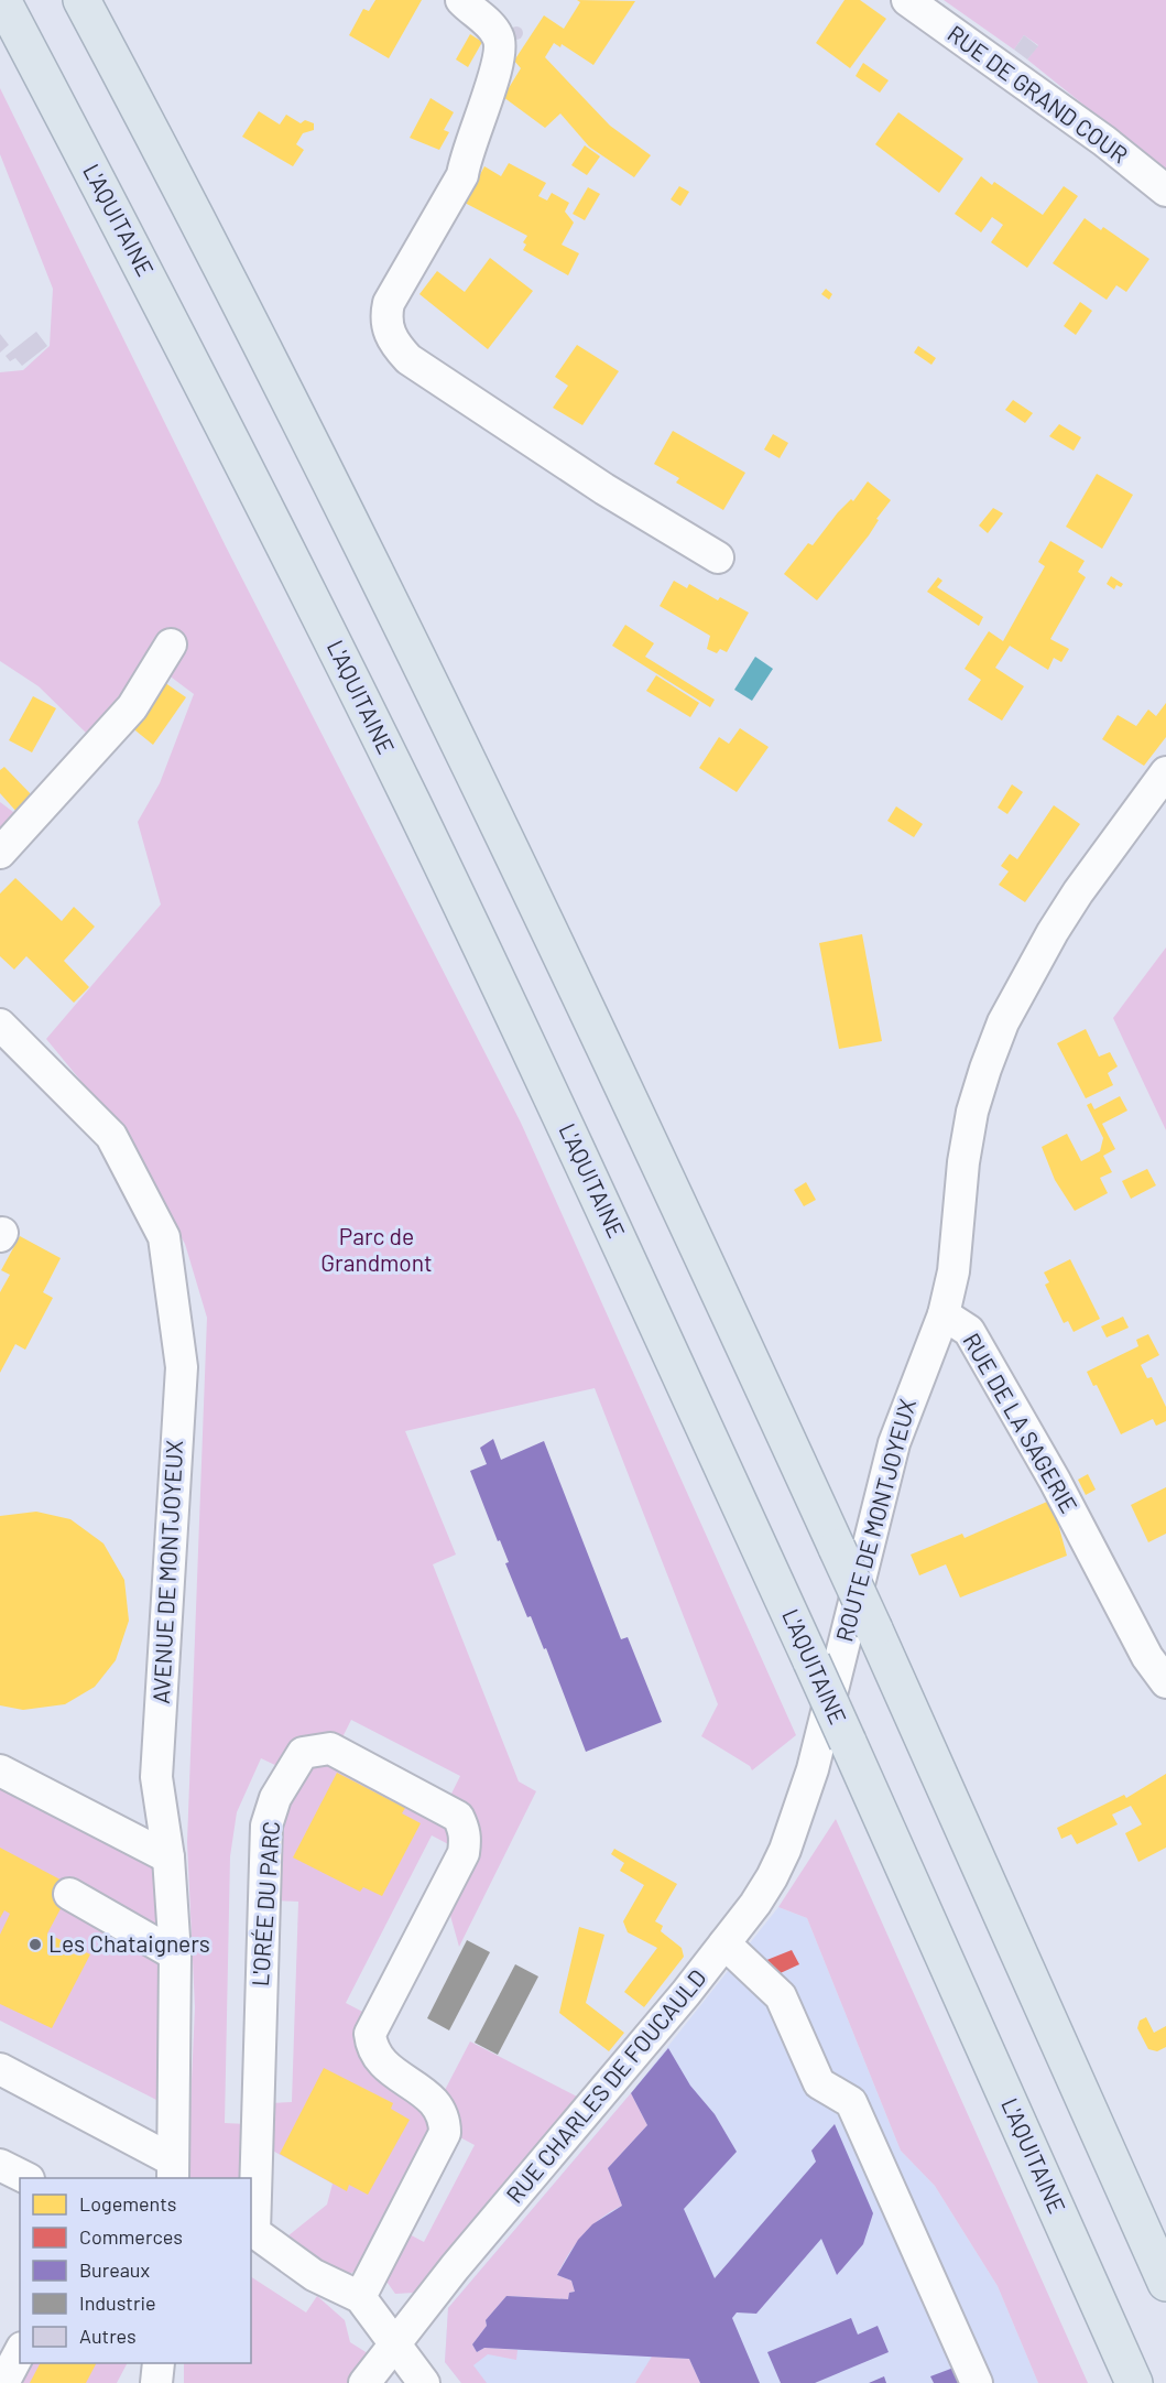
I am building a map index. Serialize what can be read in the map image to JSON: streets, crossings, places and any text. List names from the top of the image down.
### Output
{
  "streets": {
    "highway": ["L'AQUITAINE"],
    "street": [
      "RUE DE GRAND COUR",
      "RUE DE LA SAGERIE",
      "ROUTE DE MONTJOYEUX",
      "AVENUE DE MONTJOYEUX",
      "L'ORÉE DU PARC",
      "RUE CHARLES DE FOUCAULD"
    ]
  },
  "crossings": [
    ["RUE DE LA SAGERIE", "ROUTE DE MONTJOYEUX"],
    ["ROUTE DE MONTJOYEUX", "RUE CHARLES DE FOUCAULD"],
    ["L'ORÉE DU PARC", "RUE CHARLES DE FOUCAULD"]
  ],
  "parks": ["Parc de Grandmont"],
  "places": ["Les Chataigners"],
  "legend": [
    "Logements",
    "Commerces",
    "Bureaux",
    "Industrie",
    "Autres"
  ]
}
